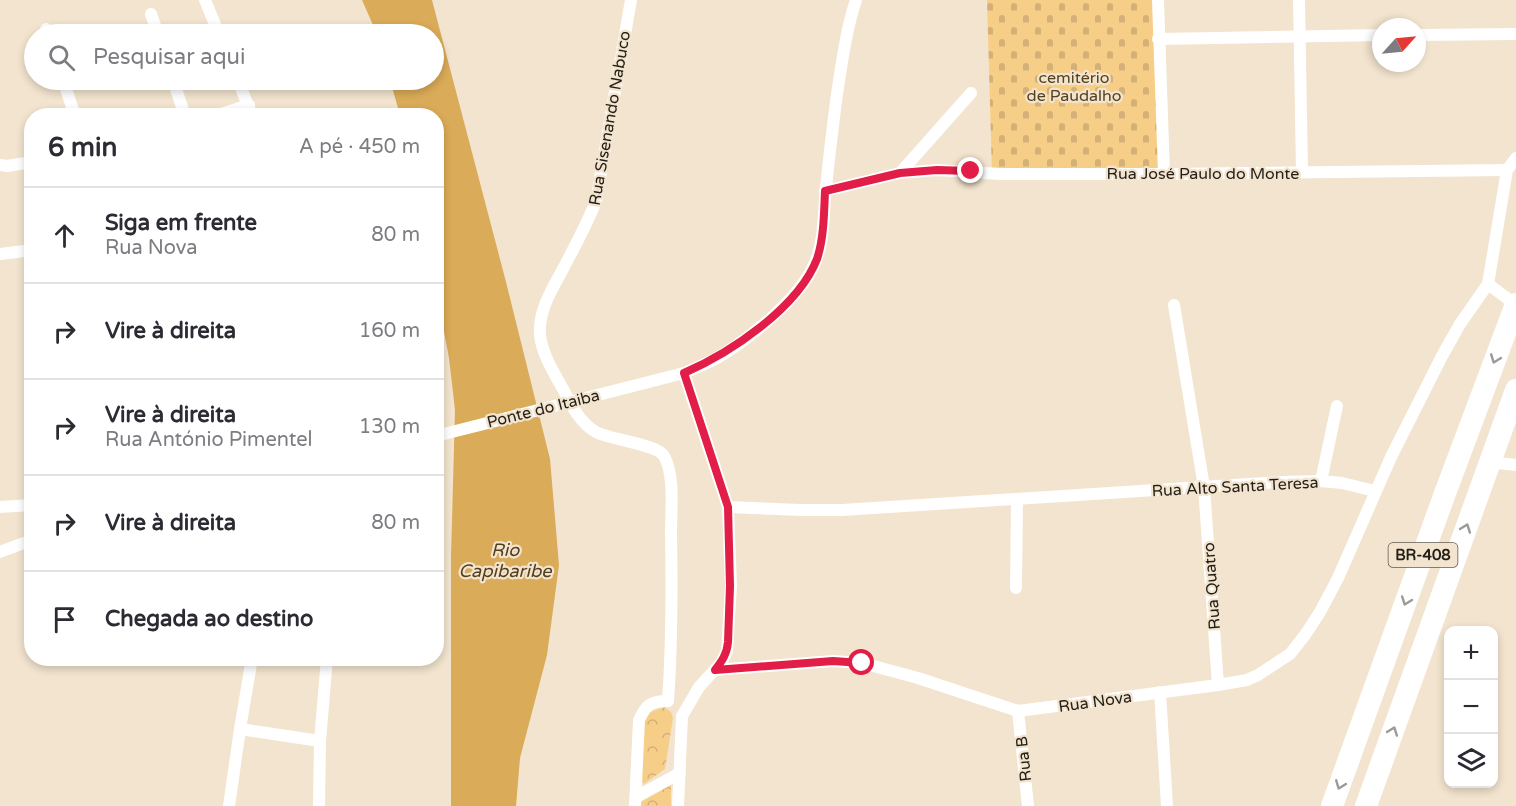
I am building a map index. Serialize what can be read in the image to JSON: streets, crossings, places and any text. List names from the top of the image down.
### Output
{
  "streets": {
    "highway": ["BR-408"],
    "street": [
      "Rua Sisenando Nabuco",
      "Rua José Paulo do Monte",
      "Ponte do Itaiba",
      "Rua Alto Santa Teresa",
      "Rua Quatro",
      "Rua Nova",
      "Rua B"
    ]
  },
  "crossings": [
    ["Rua José Paulo do Monte", "Ponte do Itaiba"],
    ["Rua Alto Santa Teresa", "Rua Quatro"],
    ["Rua Alto Santa Teresa", "Rua Nova"],
    ["Rua Quatro", "Rua Nova"],
    ["Rua Nova", "Rua B"]
  ],
  "water": ["Rio Capibaribe"],
  "parks": ["cemitério de Paudalho"],
  "north": "top right",
  "page": {
    "search": "Pesquisar aqui",
    "heading": ["6 min", "A pé · 450 m"],
    "list": [
      ["Siga em frente", "Rua Nova", "80 m"],
      ["Vire à direita", "160 m"],
      ["Vire à direita", "Rua António Pimentel", "130 m"],
      ["Vire à direita", "80 m"],
      "Chegada ao destino"
    ],
    "map_buttons": ["+", "−"]
  }
}
